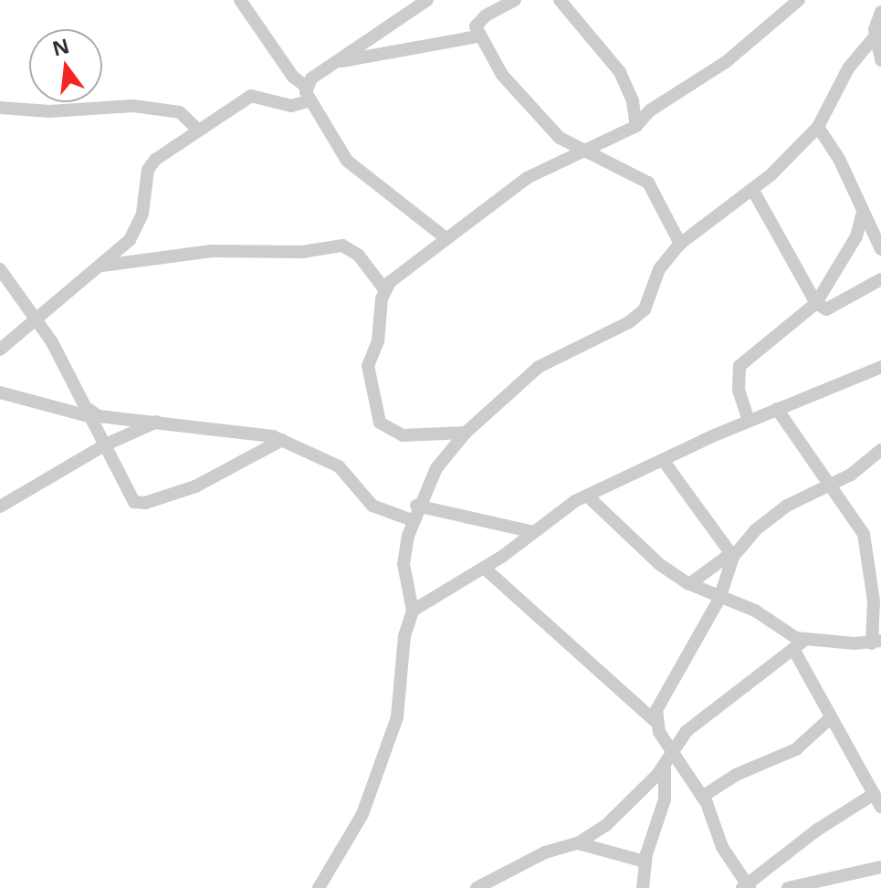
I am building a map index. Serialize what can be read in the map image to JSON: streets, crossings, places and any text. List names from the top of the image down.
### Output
{
  "north": "top"
}
